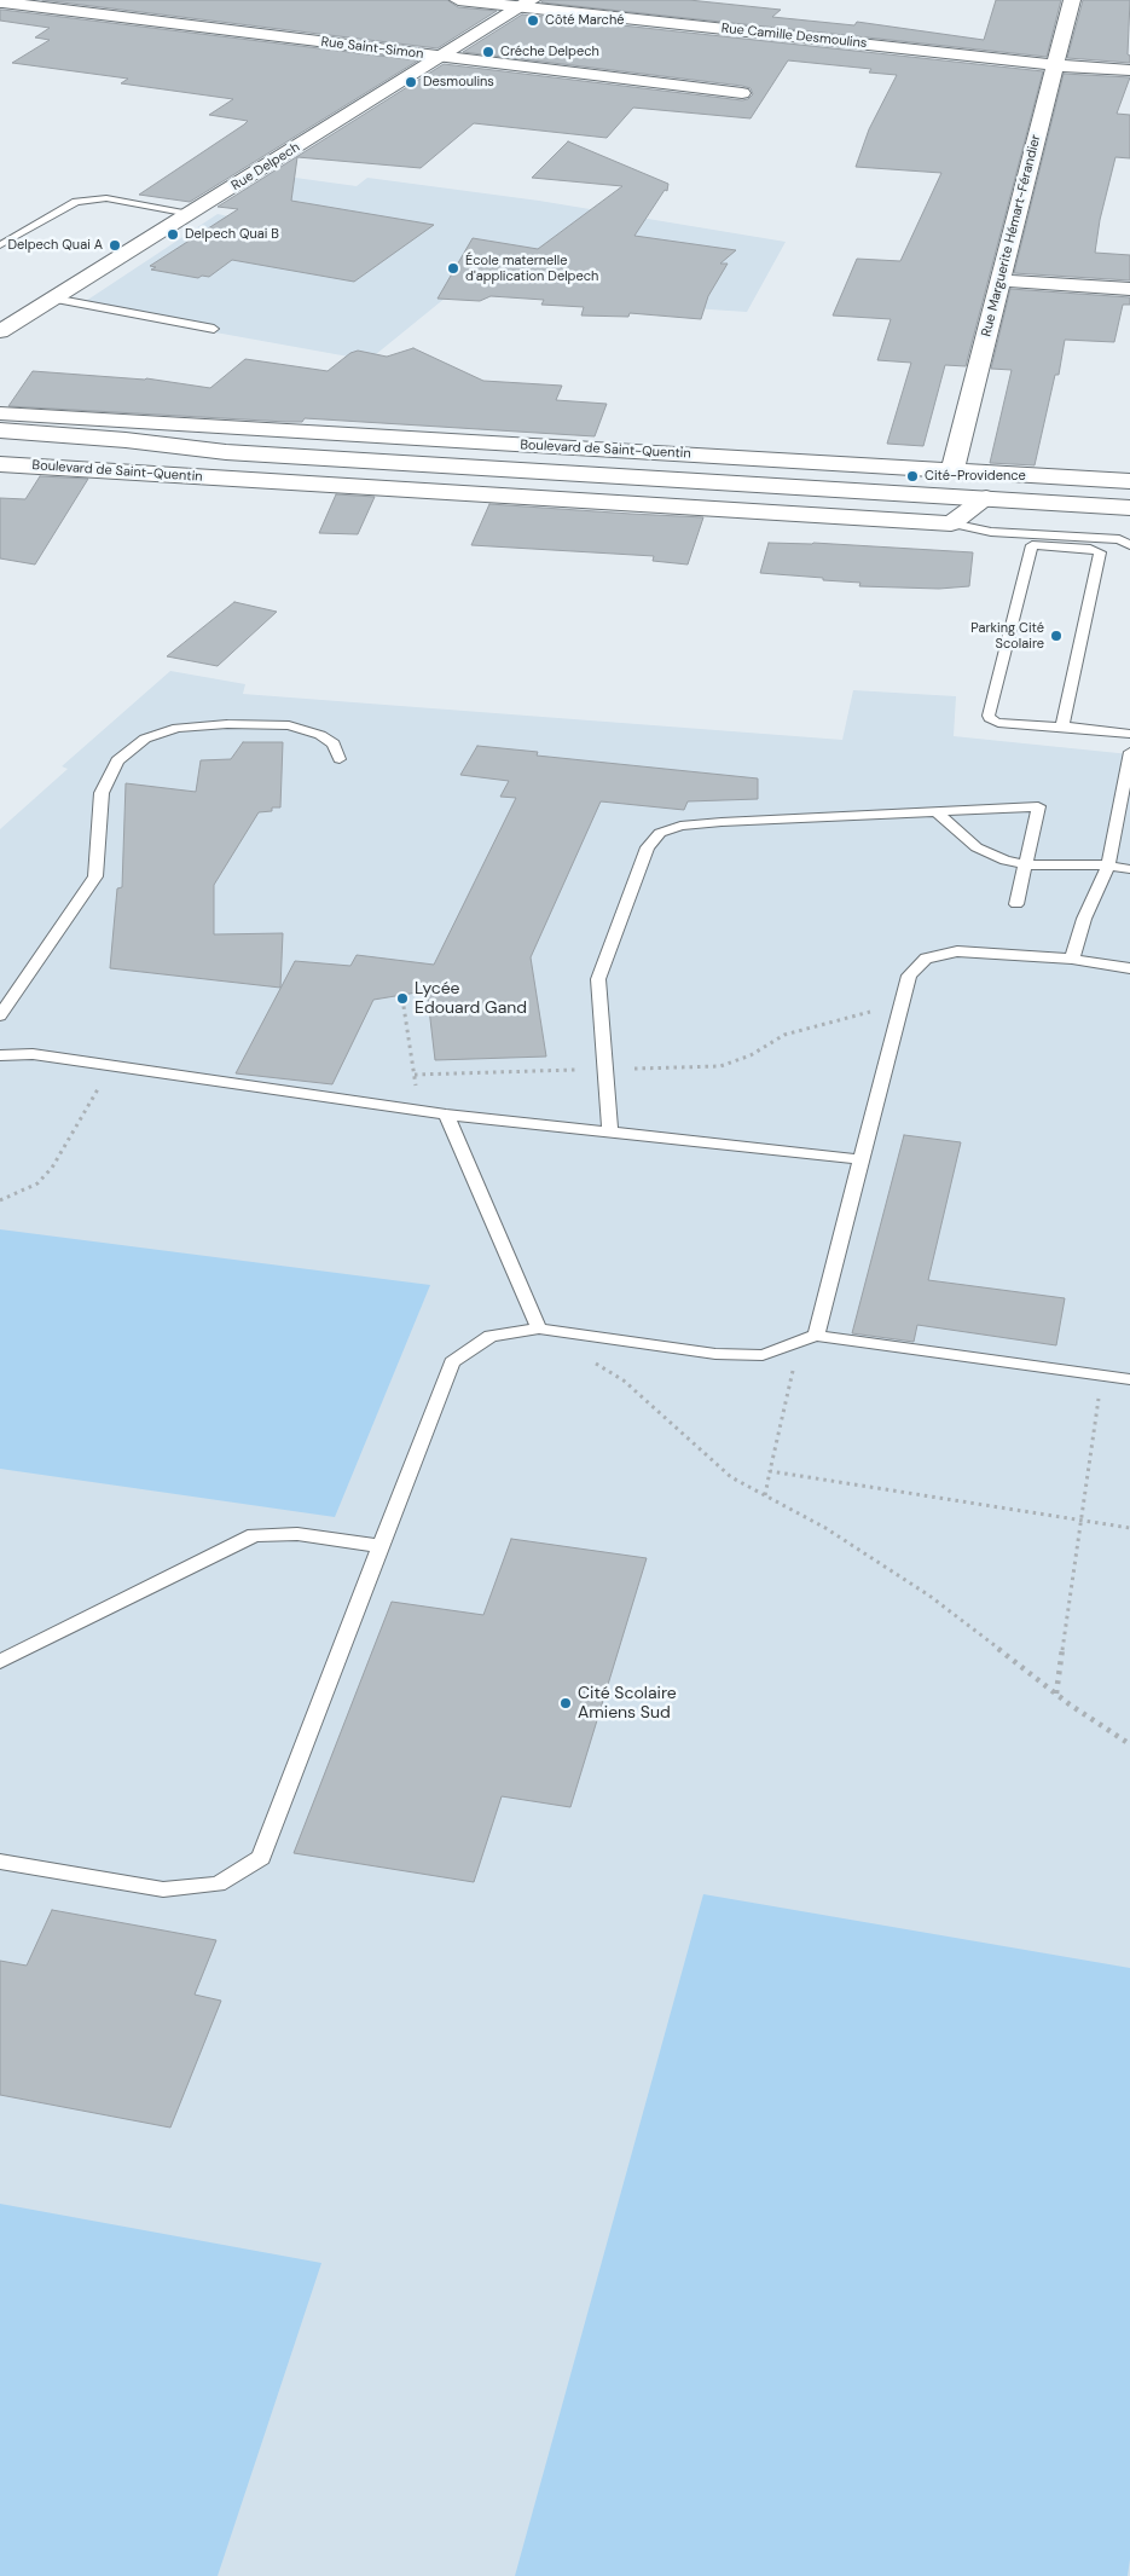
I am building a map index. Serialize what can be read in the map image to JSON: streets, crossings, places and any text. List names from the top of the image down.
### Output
{
  "streets": {
    "street": [
      "Rue Camille Desmoulins",
      "Rue Saint-Simon",
      "Rue Delpech",
      "Rue Marguerite Hémart-Férandier",
      "Boulevard de Saint-Quentin"
    ]
  },
  "crossings": [
    ["Rue Camille Desmoulins", "Rue Delpech"],
    ["Rue Camille Desmoulins", "Rue Marguerite Hémart-Férandier"],
    ["Rue Saint-Simon", "Rue Delpech"],
    ["Rue Marguerite Hémart-Férandier", "Boulevard de Saint-Quentin"]
  ],
  "places": [
    "Côté Marché",
    "Créche Delpech",
    "Desmoulins",
    "Delpech Quai B",
    "Delpech Quai A",
    "École maternelle d'application Delpech",
    "Cité-Providence",
    "Parking Cité Scolaire",
    "Lycée Edouard Gand",
    "Cité Scolaire Amiens Sud"
  ]
}
